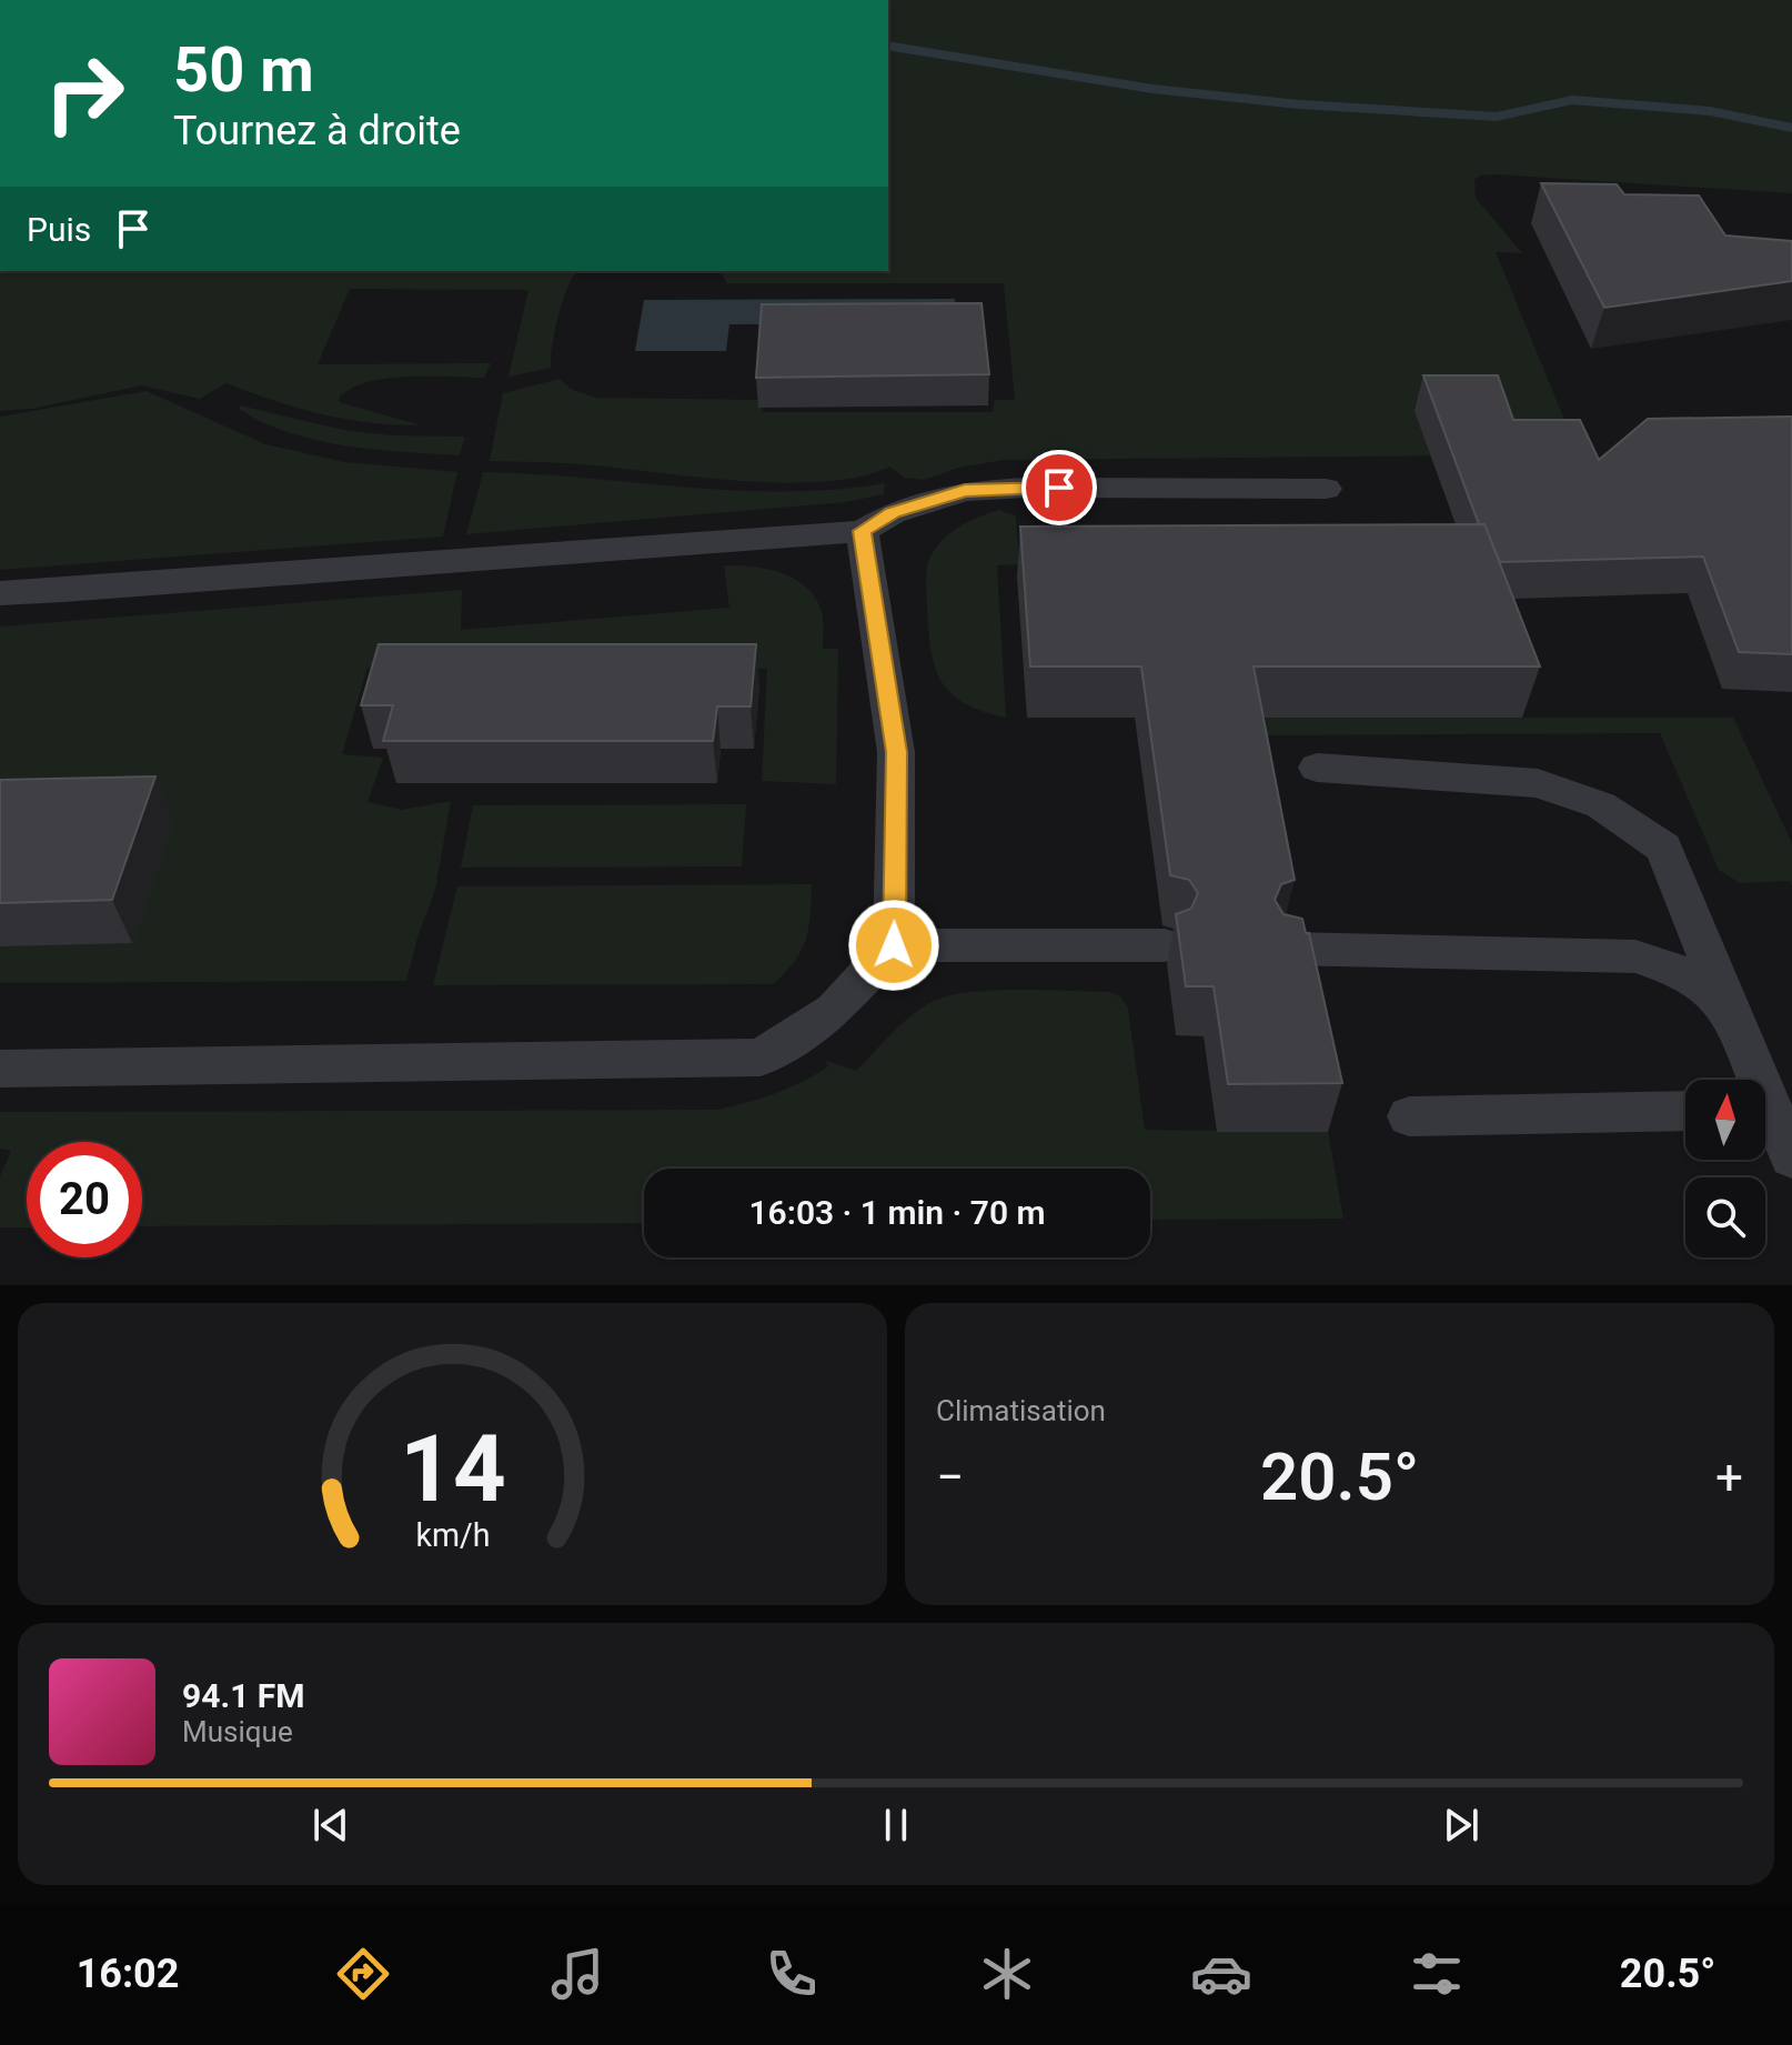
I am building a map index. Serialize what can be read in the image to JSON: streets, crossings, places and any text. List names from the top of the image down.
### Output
{
  "north": "top",
  "page": {
    "turn": ["50 m", "Tournez à droite"],
    "then": "Puis",
    "limit": "20",
    "trip": "16:03 · 1 min · 70 m",
    "tile": "Climatisation",
    "heat": ["−", "20.5°", "+"],
    "song": ["94.1 FM", "Musique"],
    "tabs": ["16:02", "20.5°"],
    "gauge": ["14", "km/h"]
  }
}
